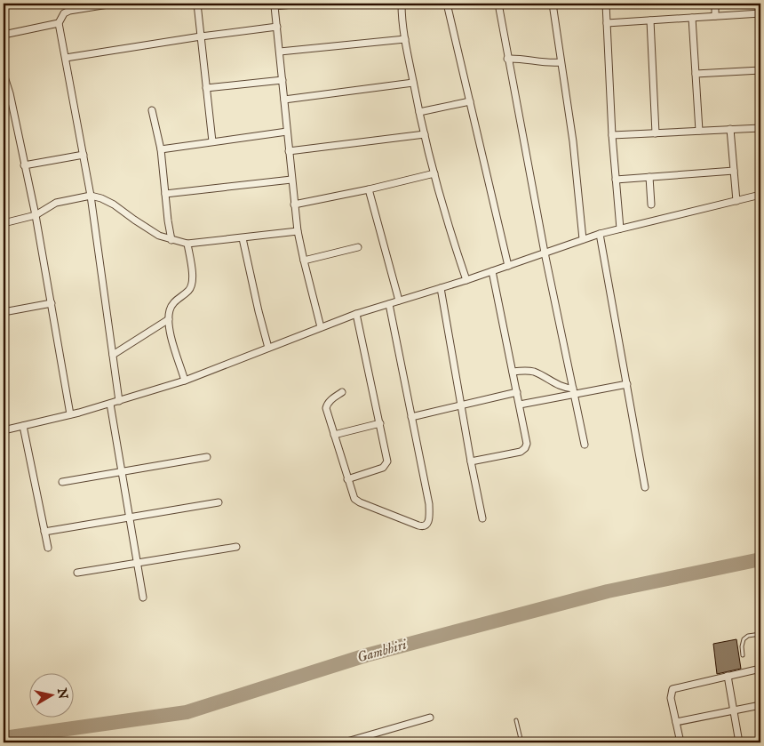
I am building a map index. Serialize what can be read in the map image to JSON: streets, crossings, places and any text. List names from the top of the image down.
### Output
{
  "water": ["Gambhiri"],
  "north": "right"
}
